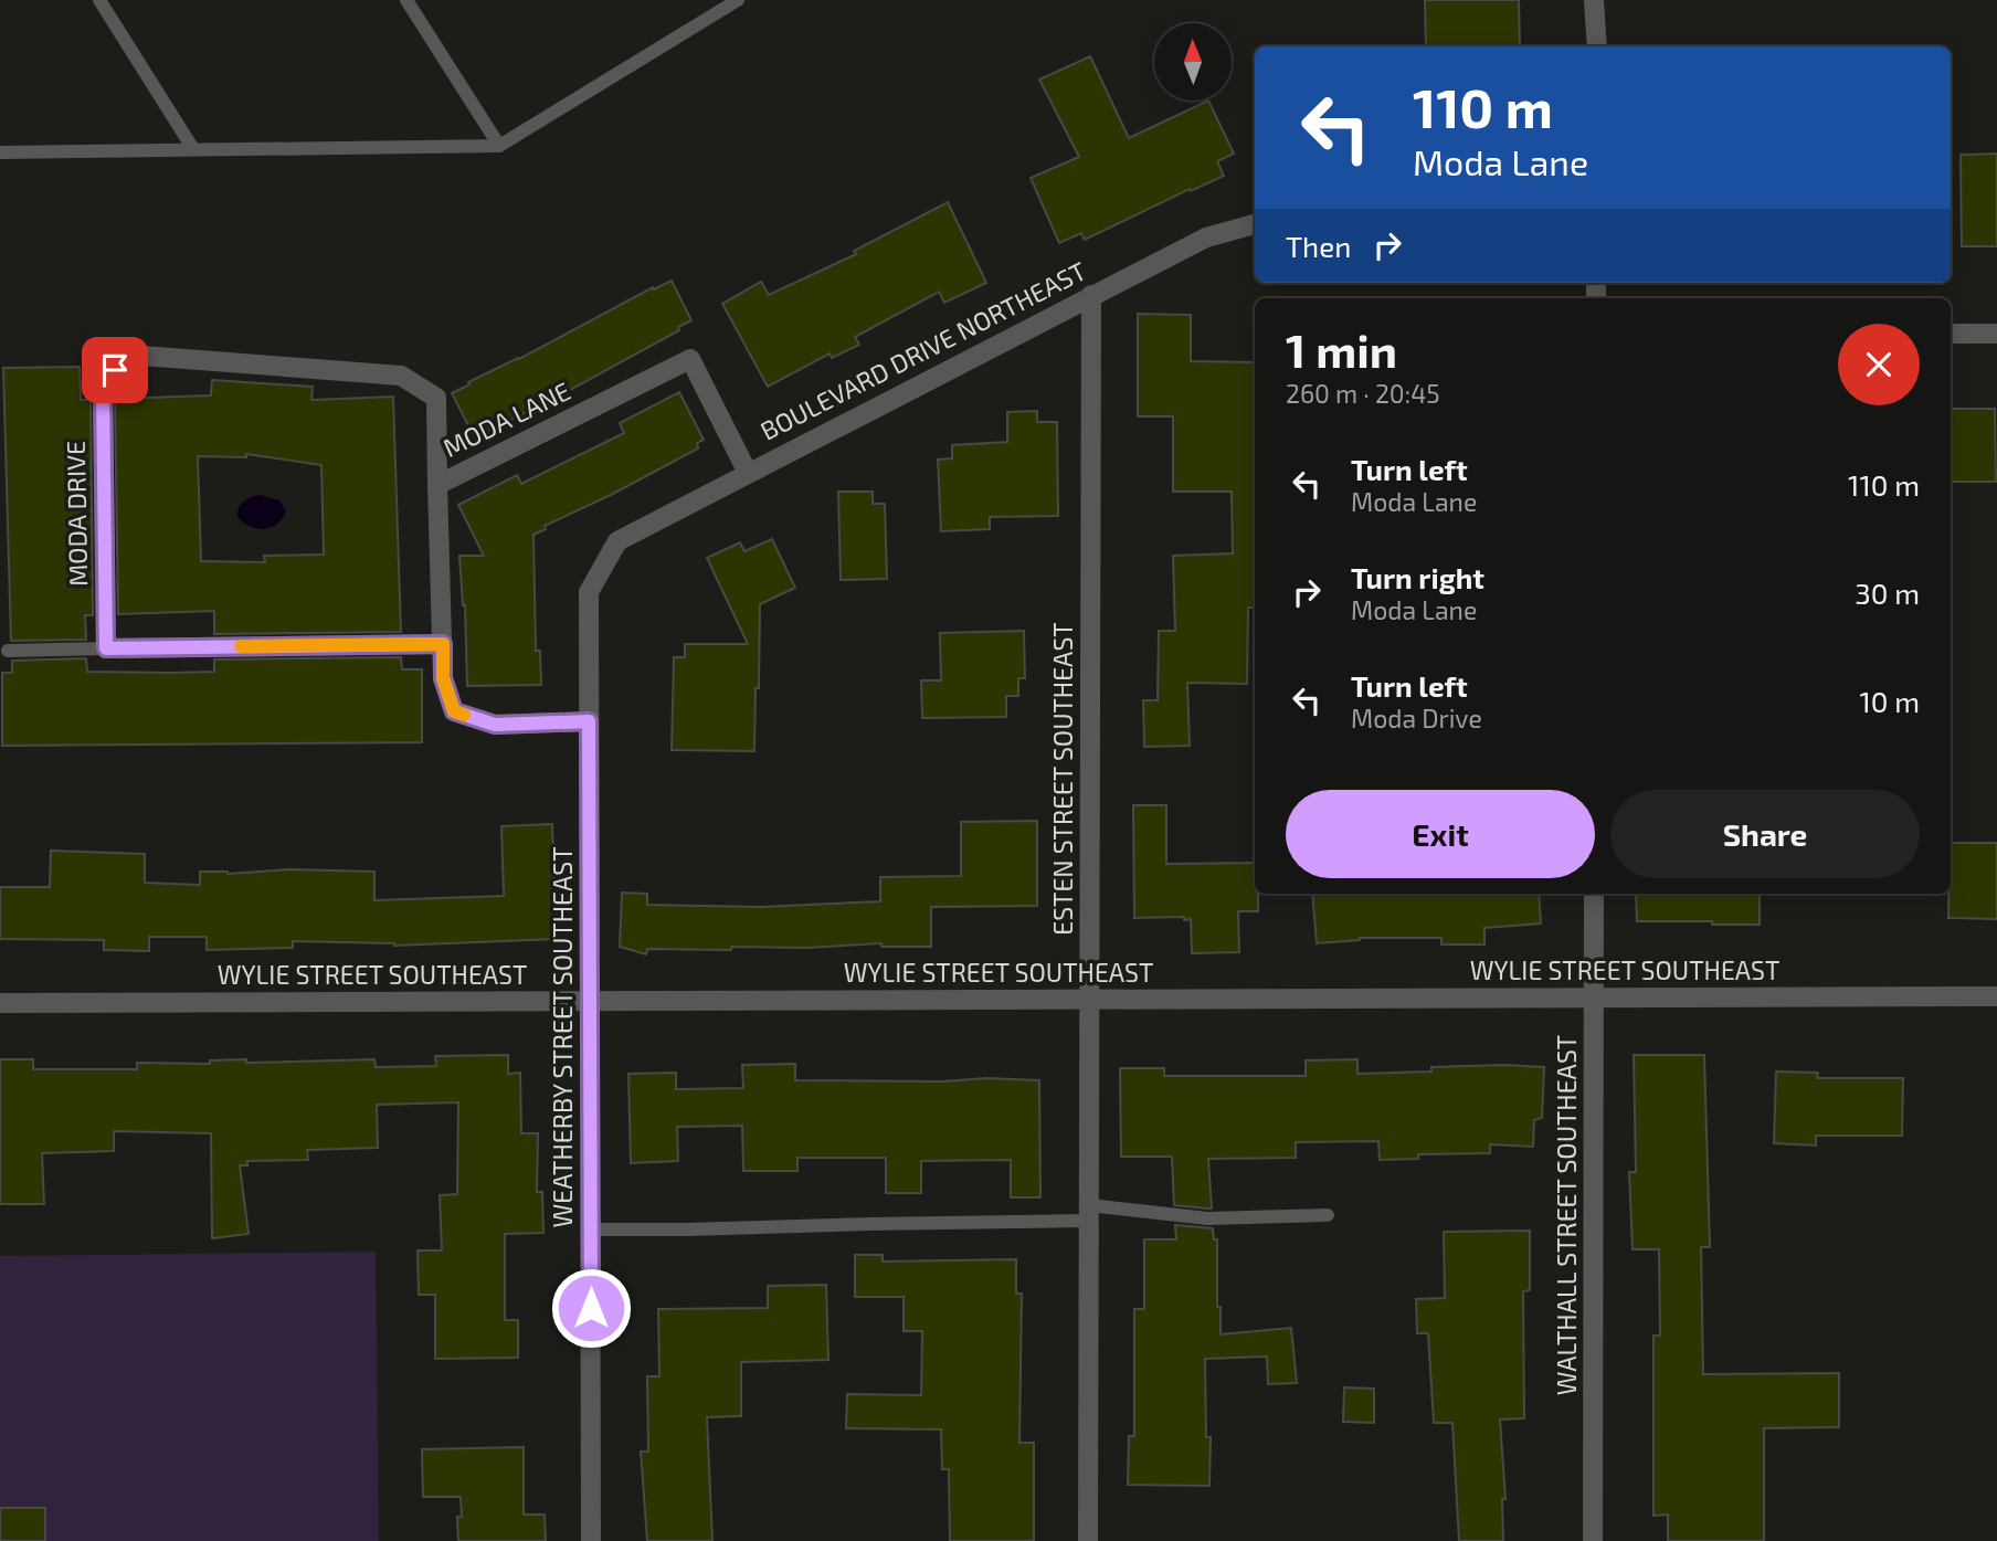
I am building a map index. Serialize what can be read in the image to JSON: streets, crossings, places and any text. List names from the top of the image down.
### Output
{
  "streets": {
    "street": [
      "BOULEVARD DRIVE NORTHEAST",
      "MODA LANE",
      "MODA DRIVE",
      "ESTEN STREET SOUTHEAST",
      "WYLIE STREET SOUTHEAST",
      "WEATHERBY STREET SOUTHEAST",
      "WALTHALL STREET SOUTHEAST"
    ]
  },
  "crossings": [
    ["BOULEVARD DRIVE NORTHEAST", "MODA LANE"],
    ["BOULEVARD DRIVE NORTHEAST", "ESTEN STREET SOUTHEAST"],
    ["BOULEVARD DRIVE NORTHEAST", "WEATHERBY STREET SOUTHEAST"],
    ["MODA LANE", "MODA DRIVE"],
    ["MODA LANE", "WEATHERBY STREET SOUTHEAST"],
    ["ESTEN STREET SOUTHEAST", "WYLIE STREET SOUTHEAST"],
    ["WYLIE STREET SOUTHEAST", "WEATHERBY STREET SOUTHEAST"],
    ["WYLIE STREET SOUTHEAST", "WALTHALL STREET SOUTHEAST"]
  ],
  "north": "top",
  "page": {
    "turn": ["110 m", "Moda Lane"],
    "then": "Then",
    "heading": ["1 min", "260 m · 20:45"],
    "list": [
      {
        "name": "Turn left",
        "note": "Moda Lane",
        "value": "110 m"
      },
      {
        "name": "Turn right",
        "note": "Moda Lane",
        "value": "30 m"
      },
      {
        "name": "Turn left",
        "note": "Moda Drive",
        "value": "10 m"
      }
    ],
    "buttons": ["Exit", "Share"]
  }
}
